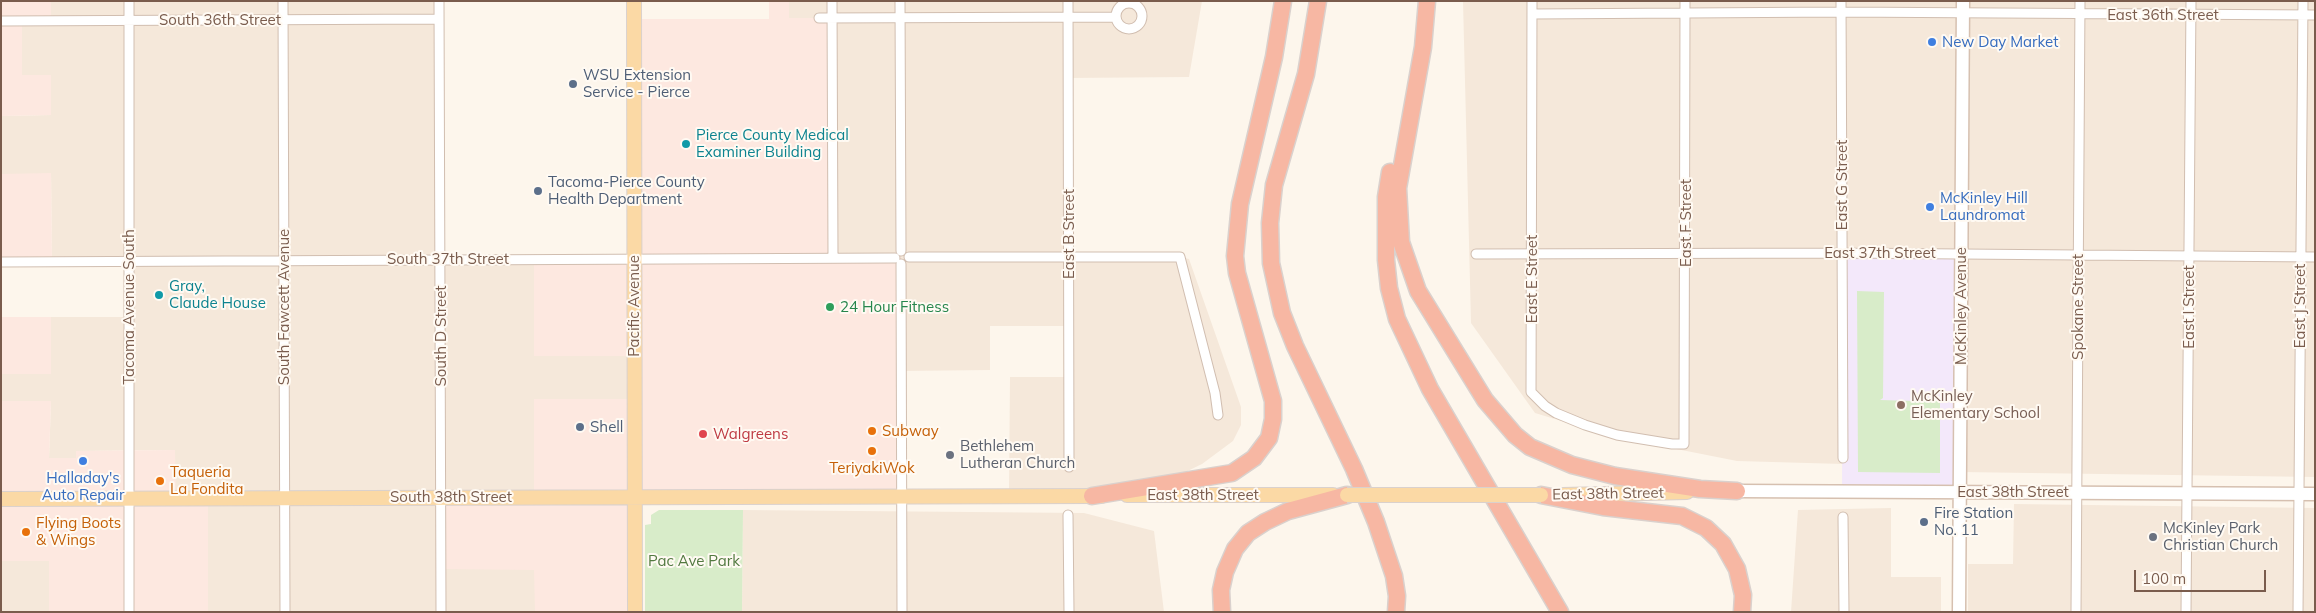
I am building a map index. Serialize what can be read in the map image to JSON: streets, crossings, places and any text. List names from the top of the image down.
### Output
{
  "streets": {
    "main road": [
      "Pacific Avenue",
      "McKinley Avenue",
      "East 38th Street",
      "South 38th Street"
    ],
    "street": [
      "East 36th Street",
      "South 36th Street",
      "East G Street",
      "East F Street",
      "East B Street",
      "East 37th Street",
      "South 37th Street",
      "East E Street",
      "East J Street",
      "Tacoma Avenue South",
      "South Fawcett Avenue",
      "Spokane Street",
      "East I Street",
      "South D Street"
    ]
  },
  "crossings": [
    ["East 36th Street", "East G Street"],
    ["East 36th Street", "East F Street"],
    ["East 36th Street", "East E Street"],
    ["East 36th Street", "McKinley Avenue"],
    ["East 36th Street", "East J Street"],
    ["East 36th Street", "Spokane Street"],
    ["East 36th Street", "East I Street"],
    ["South 36th Street", "Tacoma Avenue South"],
    ["South 36th Street", "South Fawcett Avenue"],
    ["South 36th Street", "South D Street"],
    ["East G Street", "East 37th Street"],
    ["East F Street", "East 37th Street"],
    ["East F Street", "East E Street"],
    ["East 37th Street", "East E Street"],
    ["East 37th Street", "McKinley Avenue"],
    ["East 37th Street", "East J Street"],
    ["East 37th Street", "Spokane Street"],
    ["East 37th Street", "East I Street"],
    ["South 37th Street", "Pacific Avenue"],
    ["South 37th Street", "Tacoma Avenue South"],
    ["South 37th Street", "South Fawcett Avenue"],
    ["South 37th Street", "South D Street"],
    ["Pacific Avenue", "South 38th Street"],
    ["McKinley Avenue", "East 38th Street"],
    ["East J Street", "East 38th Street"],
    ["Tacoma Avenue South", "South 38th Street"],
    ["South Fawcett Avenue", "South 38th Street"],
    ["Spokane Street", "East 38th Street"],
    ["East I Street", "East 38th Street"],
    ["South D Street", "South 38th Street"],
    ["East 38th Street", "South 38th Street"]
  ],
  "parks": ["Pac Ave Park"],
  "places": [
    "New Day Market",
    "WSU Extension Service - Pierce",
    "Pierce County Medical Examiner Building",
    "Tacoma-Pierce County Health Department",
    "McKinley Hill Laundromat",
    "Gray, Claude House",
    "24 Hour Fitness",
    "McKinley Elementary School",
    "Shell",
    "Subway",
    "Walgreens",
    "TeriyakiWok",
    "Bethlehem Lutheran Church",
    "Halladay's Auto Repair",
    "Taqueria La Fondita",
    "Fire Station No. 11",
    "Flying Boots & Wings",
    "McKinley Park Christian Church"
  ],
  "scale_bar": "100 m"
}
